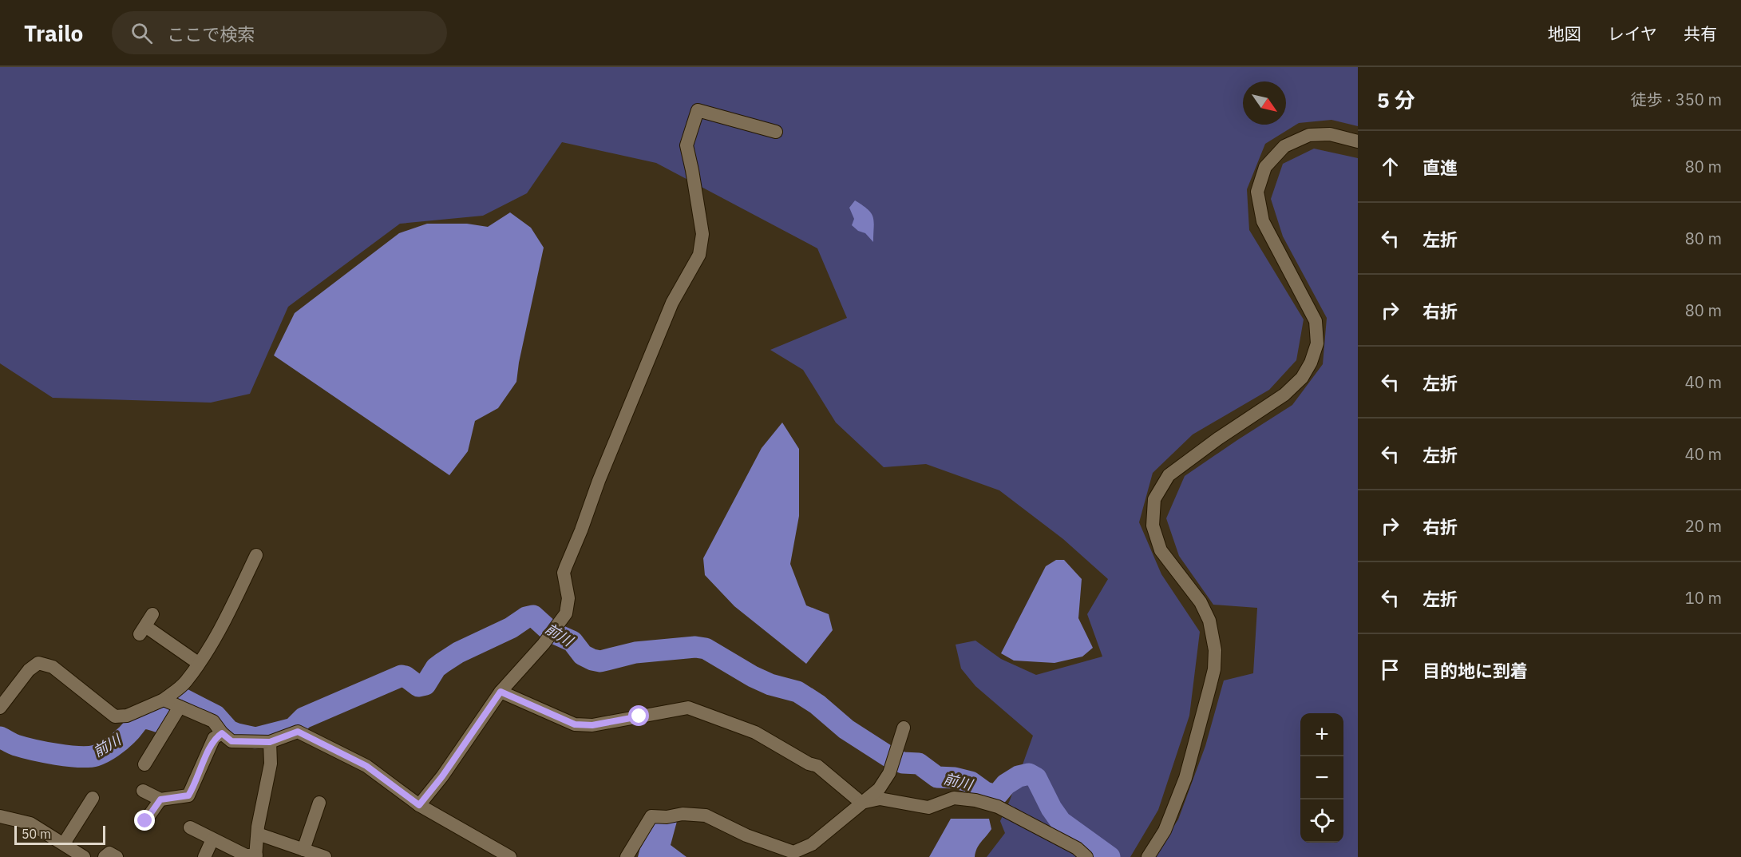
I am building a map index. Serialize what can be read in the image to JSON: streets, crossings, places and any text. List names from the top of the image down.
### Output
{
  "water": ["前川"],
  "scale_bar": "50 m",
  "north": "bottom right",
  "page": {
    "header": "Trailo",
    "search": "ここで検索",
    "nav": ["地図", "レイヤ", "共有"],
    "heading": ["5 分", "徒歩 · 350 m"],
    "list": [
      ["直進", "80 m"],
      ["左折", "80 m"],
      ["右折", "80 m"],
      ["左折", "40 m"],
      ["左折", "40 m"],
      ["右折", "20 m"],
      ["左折", "10 m"],
      "目的地に到着"
    ],
    "map_buttons": ["+", "−"],
    "scale": "50 m"
  }
}
